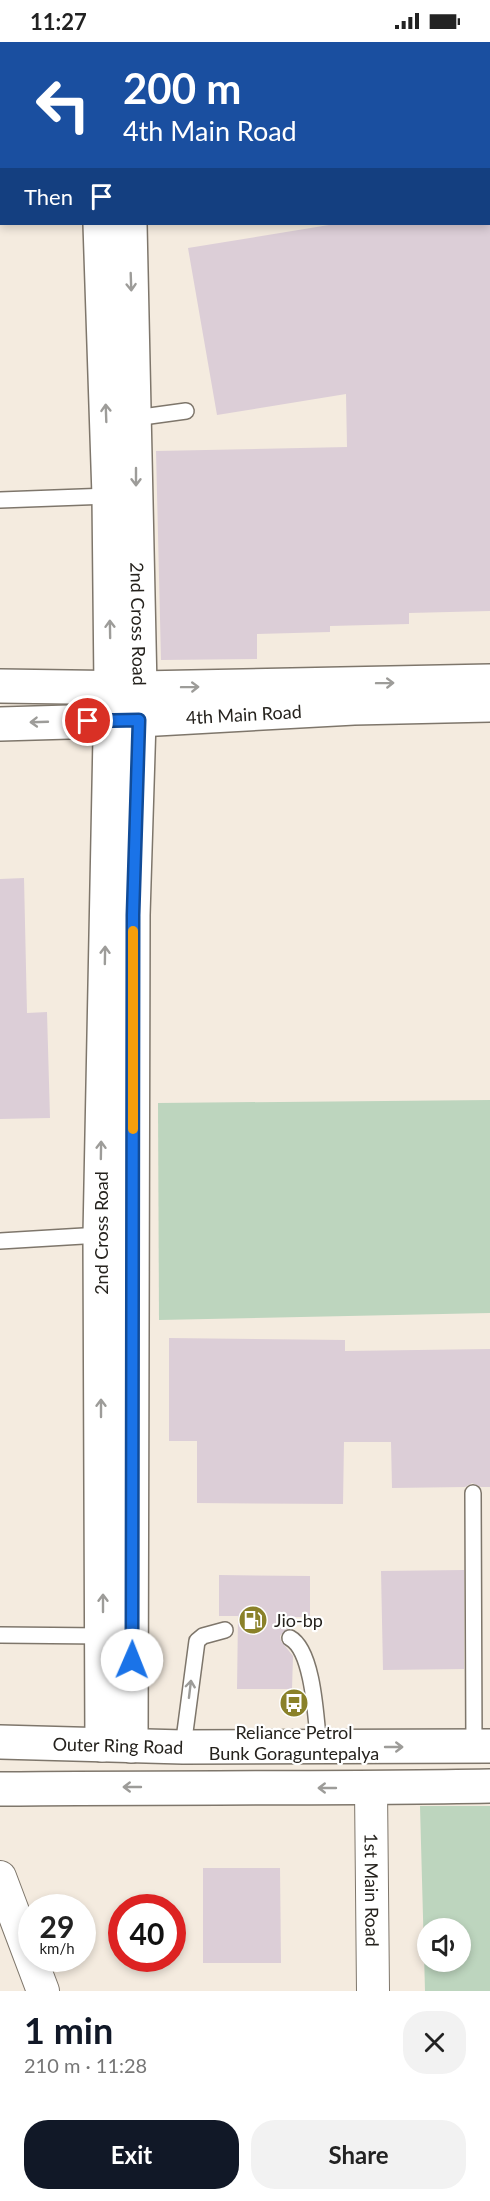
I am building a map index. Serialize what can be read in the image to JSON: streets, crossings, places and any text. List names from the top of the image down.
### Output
{
  "streets": {
    "main road": ["2nd Cross Road", "4th Main Road", "Outer Ring Road"],
    "street": ["1st Main Road"]
  },
  "crossings": [
    ["2nd Cross Road", "4th Main Road"],
    ["2nd Cross Road", "Outer Ring Road"]
  ],
  "places": {
    "fuel station": ["Jio-bp"],
    "bus stop": ["Reliance Petrol Bunk Goraguntepalya"]
  },
  "page": {
    "status": "11:27",
    "turn": ["200 m", "4th Main Road"],
    "then": "Then",
    "speed": "29 km/h",
    "limit": "40",
    "heading": ["1 min", "210 m · 11:28"],
    "buttons": ["Exit", "Share"]
  }
}
